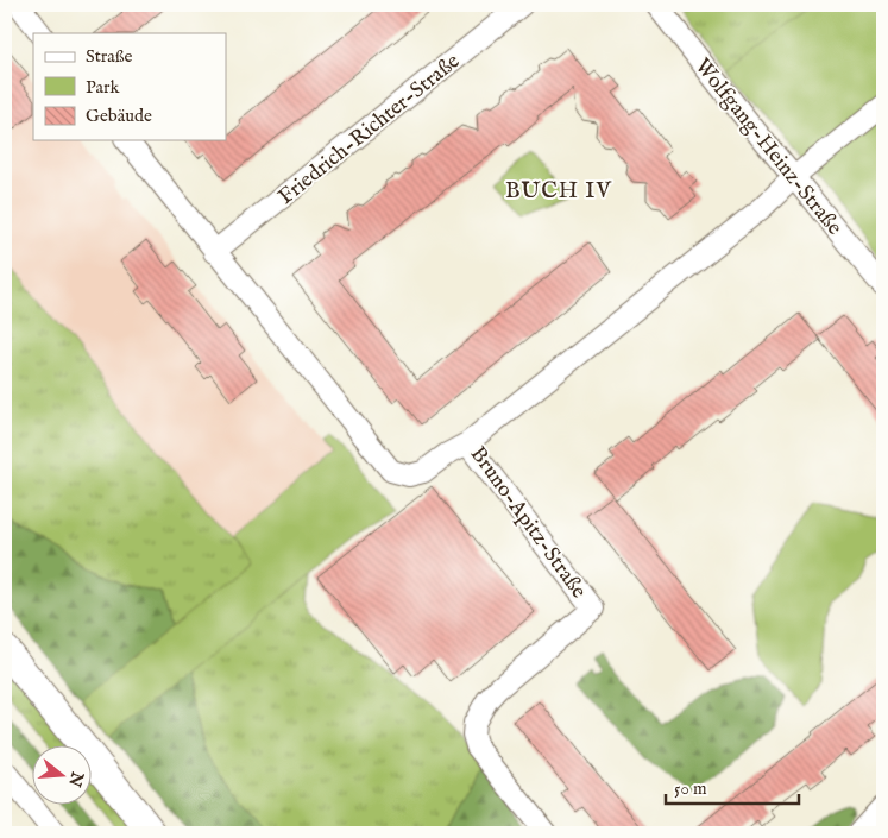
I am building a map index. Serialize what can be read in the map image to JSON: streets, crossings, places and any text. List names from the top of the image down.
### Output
{
  "streets": {
    "street": ["Friedrich-Richter-Straße", "Wolfgang-Heinz-Straße", "Bruno-Apitz-Straße"]
  },
  "crossings": [
    ["Wolfgang-Heinz-Straße", "Bruno-Apitz-Straße"]
  ],
  "districts": ["BUCH IV"],
  "legend": ["Straße", "Park", "Gebäude"],
  "scale_bar": "50 m",
  "north": "right"
}
